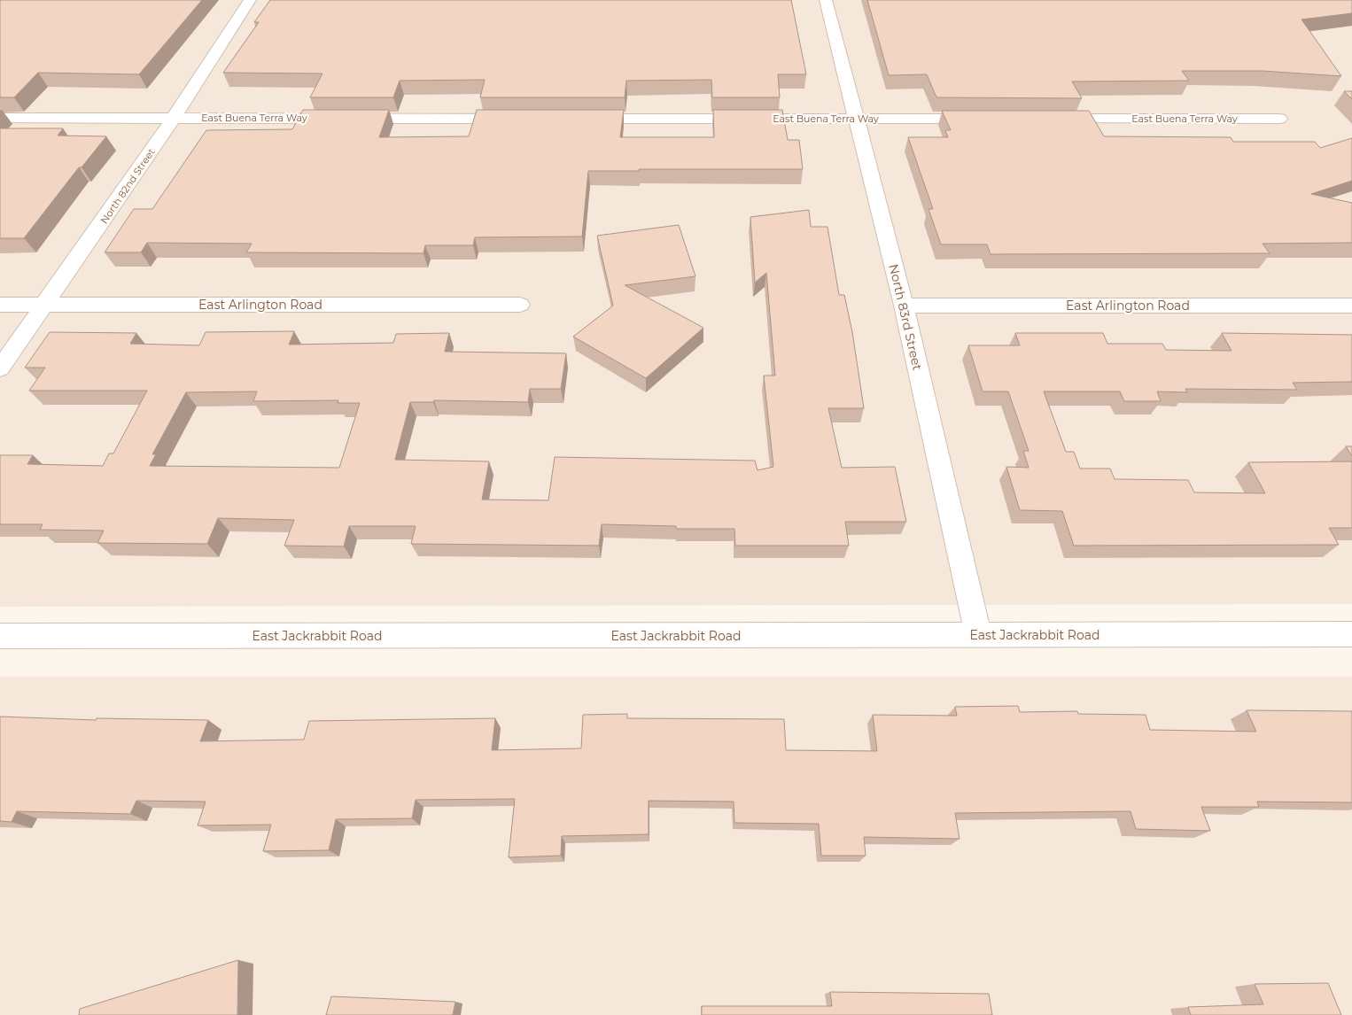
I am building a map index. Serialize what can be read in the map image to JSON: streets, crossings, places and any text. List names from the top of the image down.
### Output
{
  "streets": {
    "street": [
      "East Buena Terra Way",
      "North 82nd Street",
      "East Arlington Road",
      "North 83rd Street",
      "East Jackrabbit Road"
    ]
  },
  "crossings": [
    ["East Buena Terra Way", "North 82nd Street"],
    ["East Buena Terra Way", "North 83rd Street"],
    ["North 82nd Street", "East Arlington Road"],
    ["East Arlington Road", "North 83rd Street"],
    ["North 83rd Street", "East Jackrabbit Road"]
  ]
}
